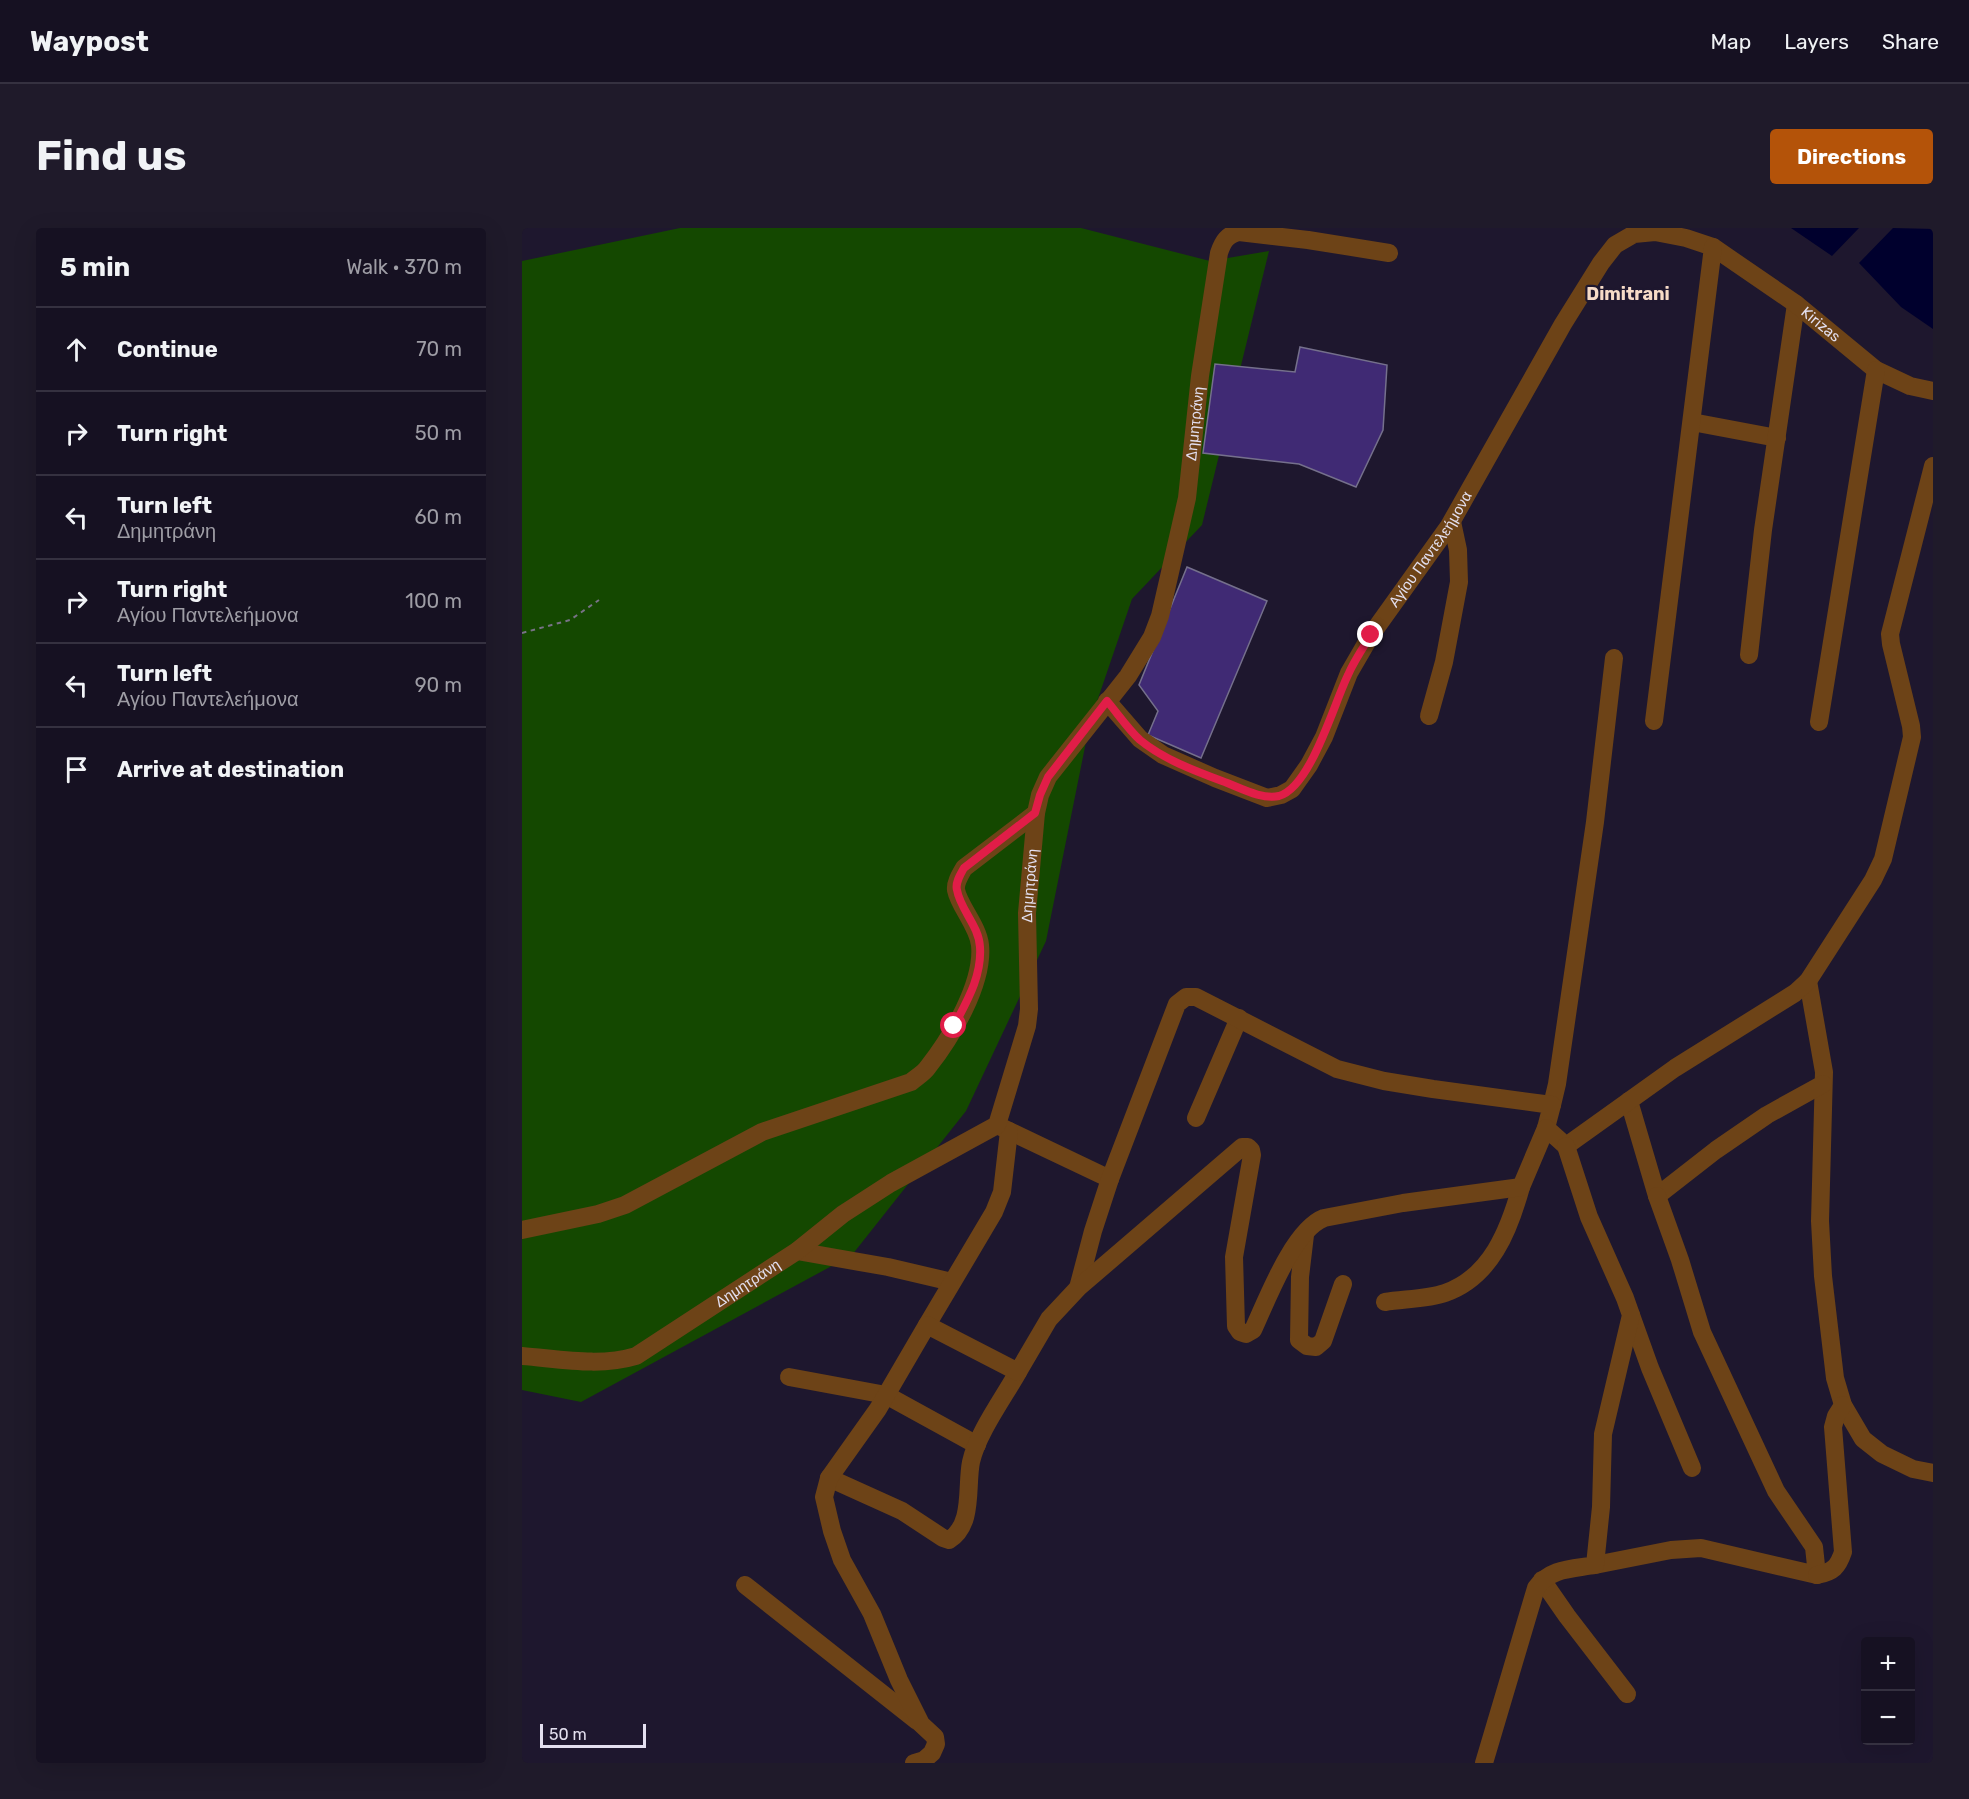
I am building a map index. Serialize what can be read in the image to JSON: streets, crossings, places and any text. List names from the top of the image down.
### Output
{
  "streets": {
    "street": ["Kirizas", "Δημητράνη", "Αγίου Παντελεήμονα"]
  },
  "crossings": [
    ["Kirizas", "Αγίου Παντελεήμονα"],
    ["Δημητράνη", "Αγίου Παντελεήμονα"]
  ],
  "districts": ["Dimitrani"],
  "scale_bar": "50 m",
  "page": {
    "header": "Waypost",
    "nav": ["Map", "Layers", "Share"],
    "buttons": "Directions",
    "title": "Find us",
    "heading": ["5 min", "Walk · 370 m"],
    "list": [
      ["Continue", "70 m"],
      ["Turn right", "50 m"],
      ["Turn left", "Δημητράνη", "60 m"],
      ["Turn right", "Αγίου Παντελεήμονα", "100 m"],
      ["Turn left", "Αγίου Παντελεήμονα", "90 m"],
      "Arrive at destination"
    ],
    "map_buttons": ["+", "−"],
    "scale": "50 m"
  }
}
